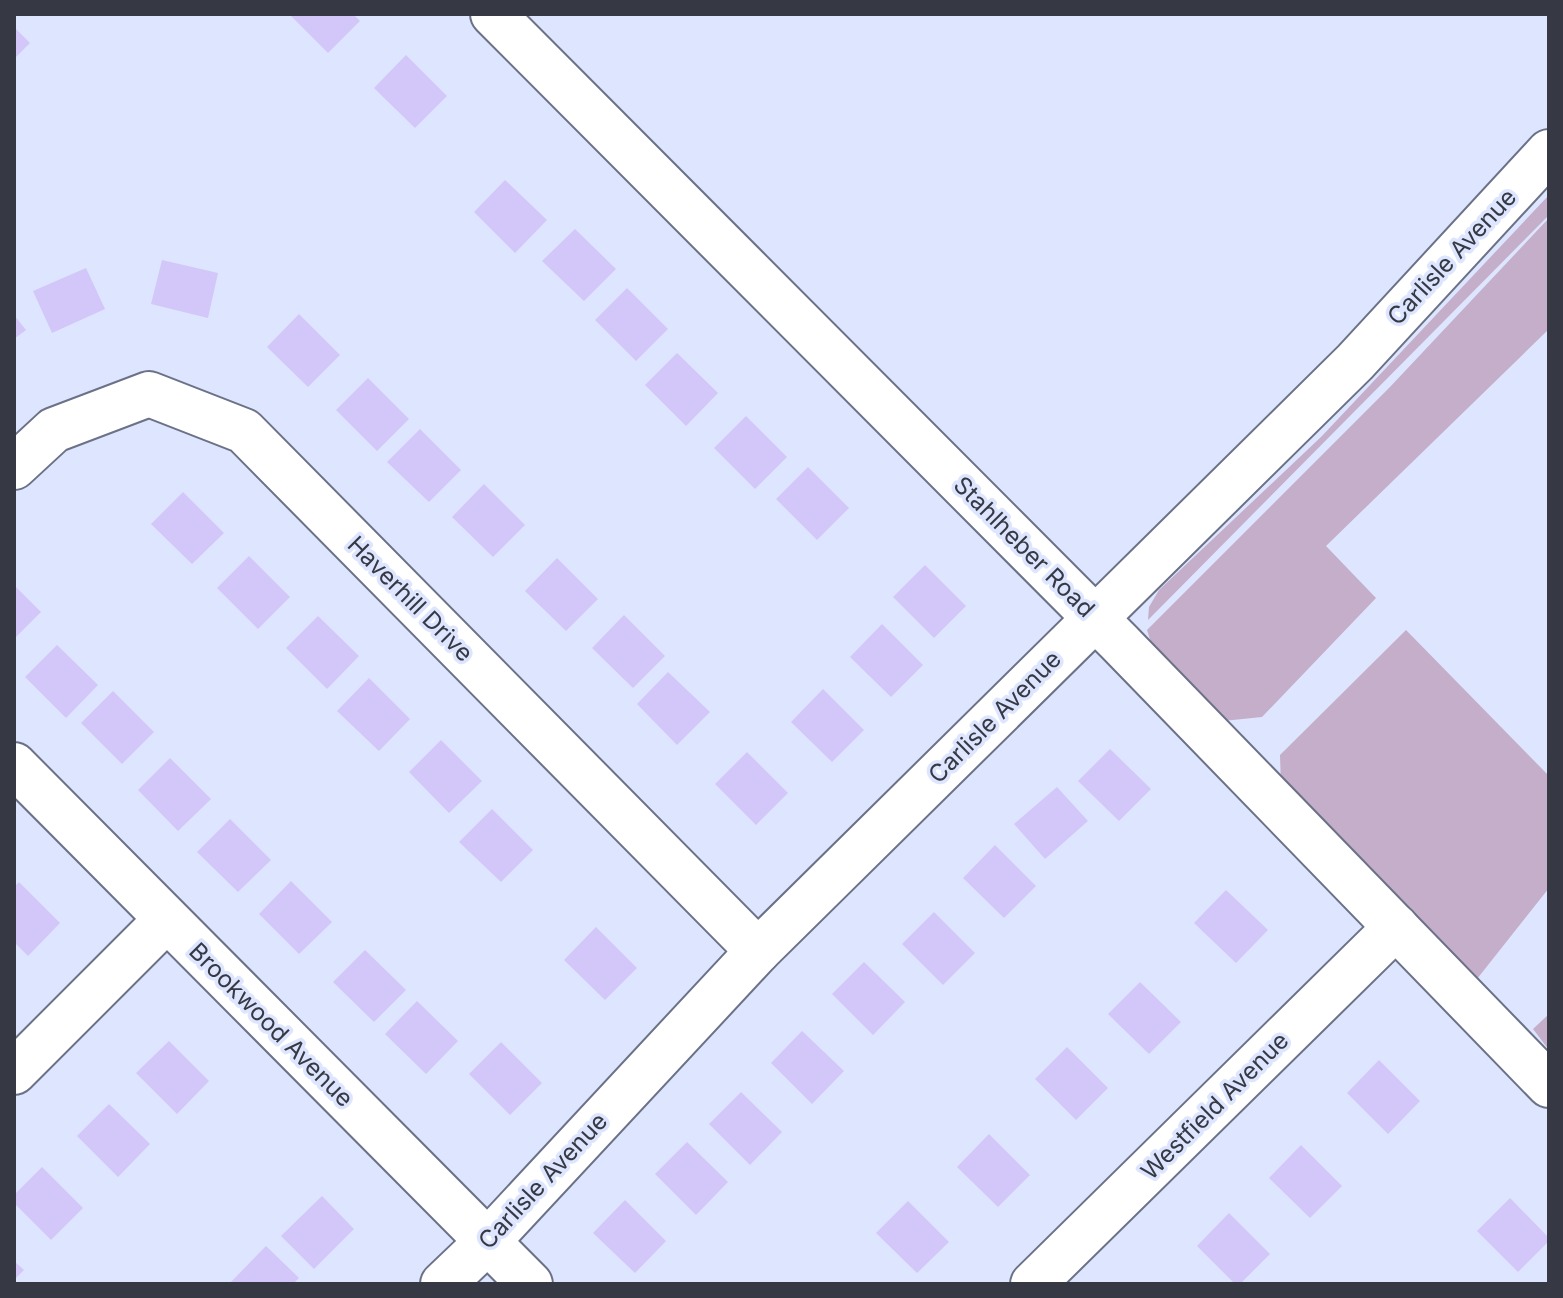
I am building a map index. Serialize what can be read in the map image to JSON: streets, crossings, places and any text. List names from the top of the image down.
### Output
{
  "streets": {
    "street": [
      "Carlisle Avenue",
      "Stahlheber Road",
      "Haverhill Drive",
      "Brookwood Avenue",
      "Westfield Avenue"
    ]
  },
  "crossings": [
    ["Carlisle Avenue", "Stahlheber Road"],
    ["Carlisle Avenue", "Haverhill Drive"],
    ["Carlisle Avenue", "Brookwood Avenue"],
    ["Stahlheber Road", "Westfield Avenue"]
  ]
}
